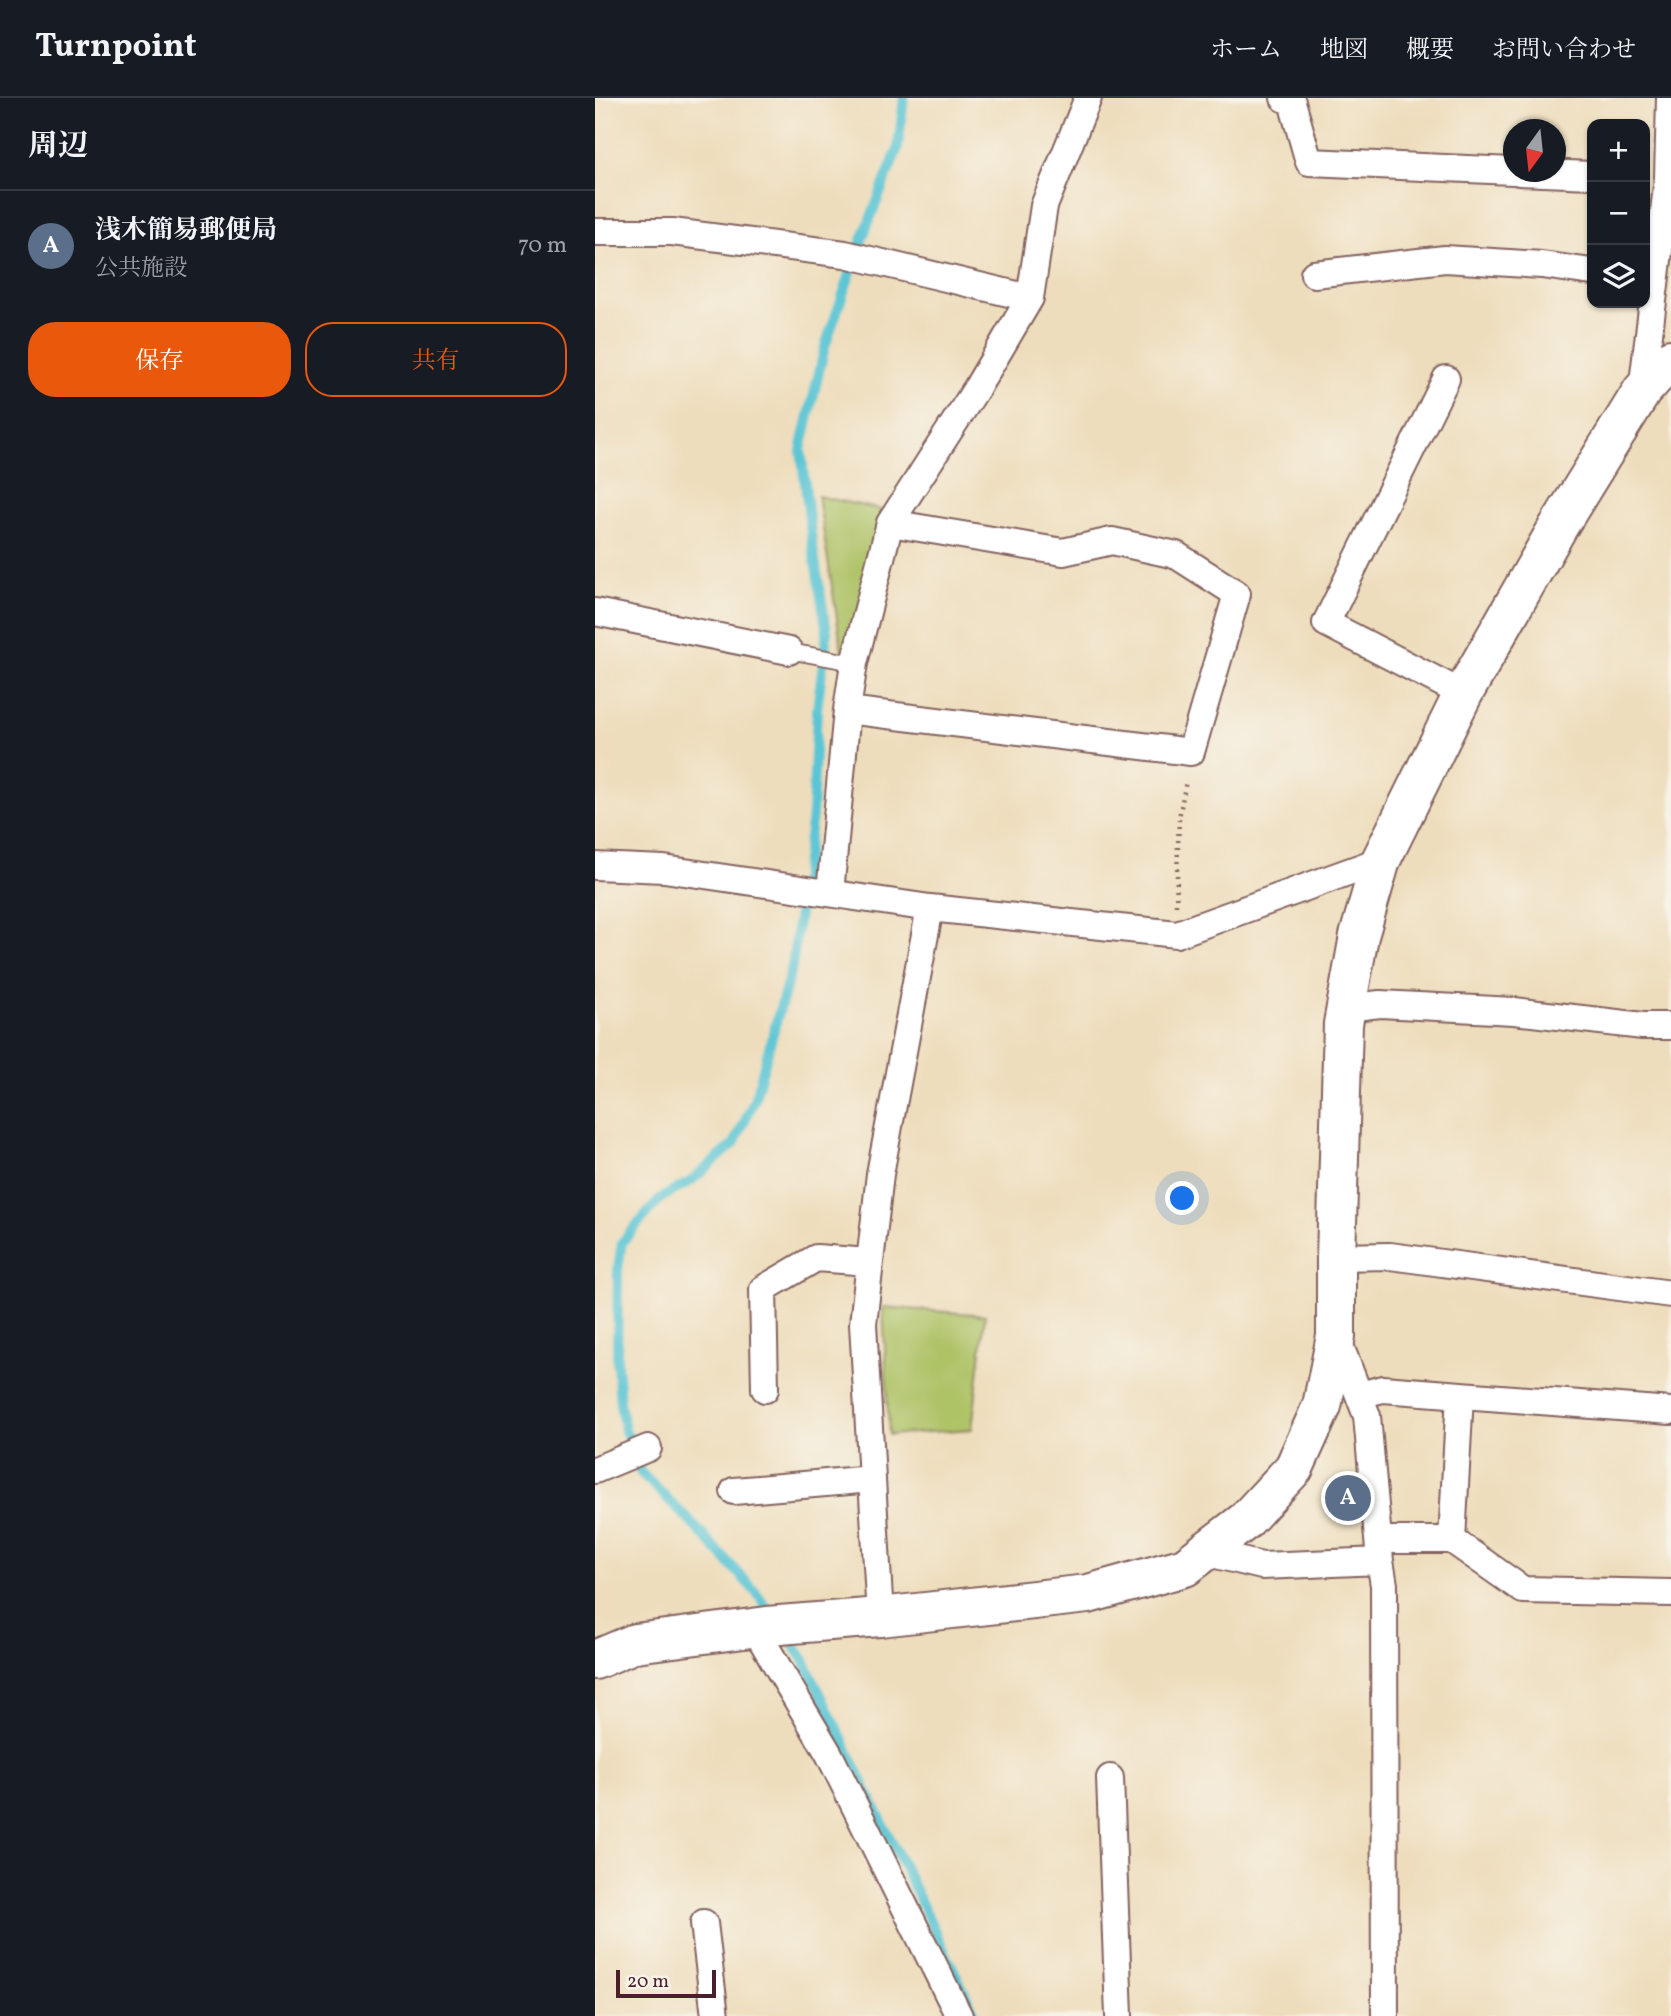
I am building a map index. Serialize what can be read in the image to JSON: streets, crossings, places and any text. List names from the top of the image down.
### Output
{
  "scale_bar": "20 m",
  "north": "bottom",
  "page": {
    "header": "Turnpoint",
    "nav": [
      "ホーム",
      "地図",
      "概要",
      "お問い合わせ"
    ],
    "heading": "周辺",
    "map_buttons": ["+", "−"],
    "list": [
      {
        "mark": "A",
        "name": "浅木簡易郵便局",
        "note": "公共施設",
        "value": "70 m"
      }
    ],
    "buttons": ["保存", "共有"],
    "pins": "A",
    "scale": "20 m"
  }
}
